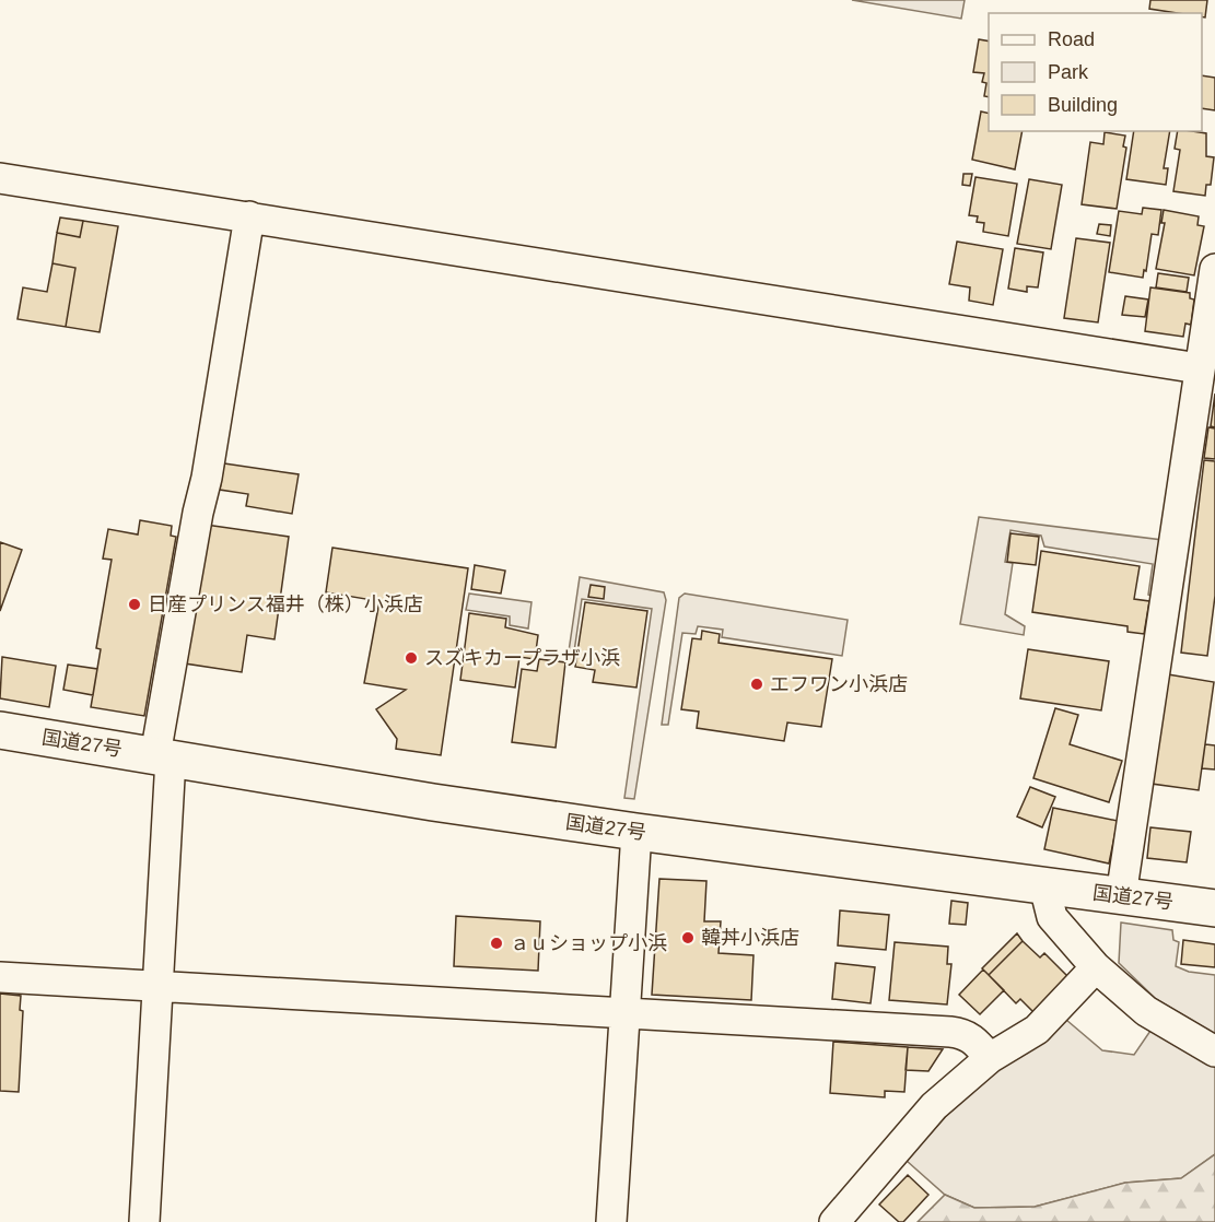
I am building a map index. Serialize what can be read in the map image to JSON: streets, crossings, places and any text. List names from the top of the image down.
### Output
{
  "streets": {
    "highway": ["国道27号"]
  },
  "places": [
    "日産プリンス福井（株）小浜店",
    "スズキカープラザ小浜",
    "エフワン小浜店",
    "韓丼小浜店",
    "ａｕショップ小浜"
  ],
  "legend": ["Road", "Park", "Building"]
}
